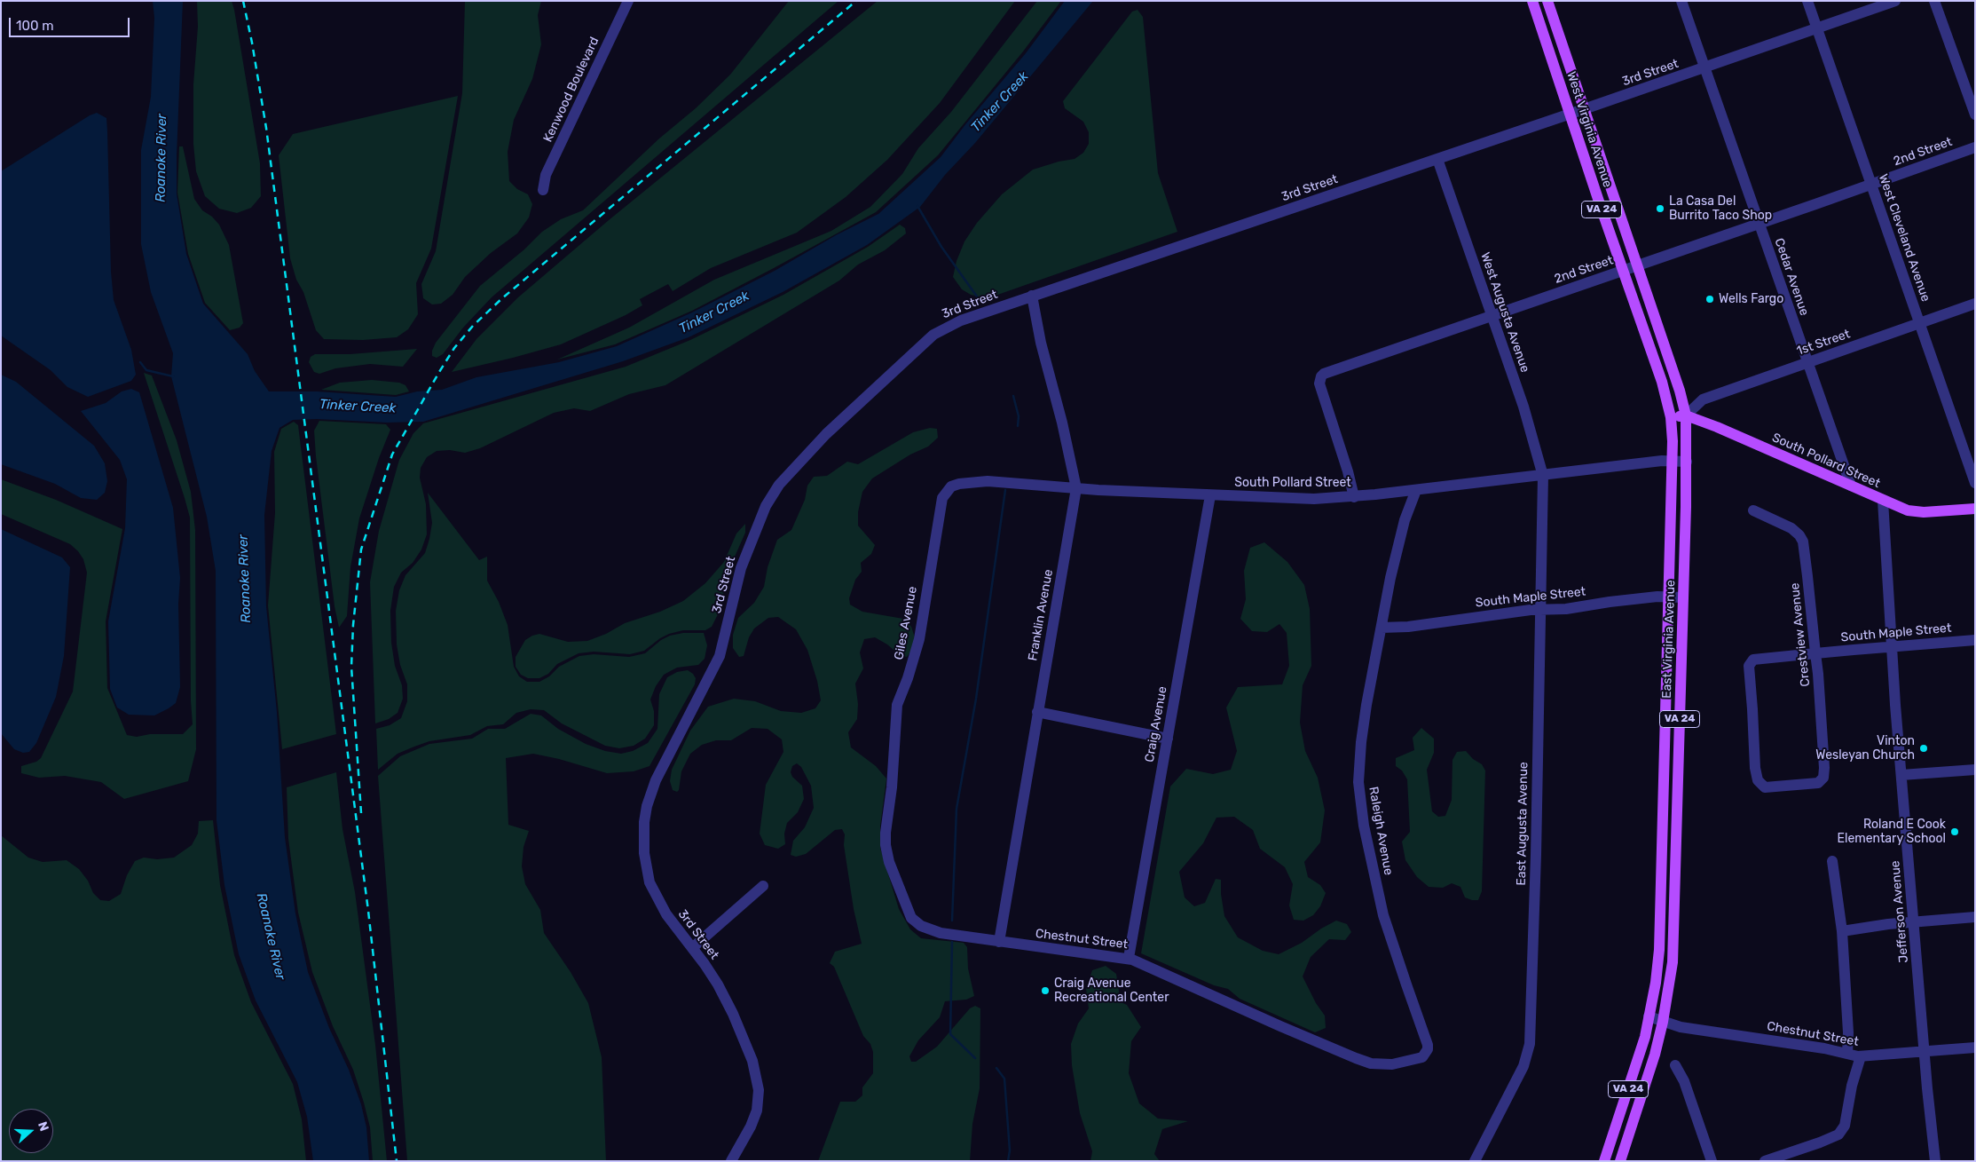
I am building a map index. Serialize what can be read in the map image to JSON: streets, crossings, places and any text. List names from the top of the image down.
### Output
{
  "streets": {
    "main road": [
      "West Virginia Avenue",
      "VA 24",
      "South Pollard Street",
      "East Virginia Avenue"
    ],
    "street": [
      "3rd Street",
      "Kenwood Boulevard",
      "2nd Street",
      "West Cleveland Avenue",
      "Cedar Avenue",
      "West Augusta Avenue",
      "1st Street",
      "South Maple Street",
      "Franklin Avenue",
      "Giles Avenue",
      "Crestview Avenue",
      "Craig Avenue",
      "East Augusta Avenue",
      "Raleigh Avenue",
      "Jefferson Avenue",
      "Chestnut Street"
    ]
  },
  "crossings": [
    ["3rd Street", "West Virginia Avenue"],
    ["3rd Street", "West Cleveland Avenue"],
    ["3rd Street", "Cedar Avenue"],
    ["3rd Street", "West Augusta Avenue"],
    ["3rd Street", "Franklin Avenue"],
    ["West Virginia Avenue", "2nd Street"],
    ["West Virginia Avenue", "1st Street"],
    ["West Virginia Avenue", "South Pollard Street"],
    ["West Virginia Avenue", "East Virginia Avenue"],
    ["2nd Street", "West Cleveland Avenue"],
    ["2nd Street", "Cedar Avenue"],
    ["2nd Street", "West Augusta Avenue"],
    ["2nd Street", "South Pollard Street"],
    ["VA 24", "East Virginia Avenue"],
    ["VA 24", "Chestnut Street"],
    ["West Cleveland Avenue", "1st Street"],
    ["Cedar Avenue", "1st Street"],
    ["Cedar Avenue", "South Pollard Street"],
    ["West Augusta Avenue", "South Pollard Street"],
    ["West Augusta Avenue", "East Augusta Avenue"],
    ["1st Street", "South Pollard Street"],
    ["1st Street", "East Virginia Avenue"],
    ["South Pollard Street", "Franklin Avenue"],
    ["South Pollard Street", "Giles Avenue"],
    ["South Pollard Street", "East Virginia Avenue"],
    ["South Pollard Street", "Craig Avenue"],
    ["South Pollard Street", "East Augusta Avenue"],
    ["South Pollard Street", "Raleigh Avenue"],
    ["South Pollard Street", "Jefferson Avenue"],
    ["South Maple Street", "Crestview Avenue"],
    ["South Maple Street", "East Virginia Avenue"],
    ["South Maple Street", "East Augusta Avenue"],
    ["South Maple Street", "Raleigh Avenue"],
    ["South Maple Street", "Jefferson Avenue"],
    ["Franklin Avenue", "Chestnut Street"],
    ["Giles Avenue", "Chestnut Street"],
    ["East Virginia Avenue", "Chestnut Street"],
    ["Craig Avenue", "Chestnut Street"],
    ["Raleigh Avenue", "Chestnut Street"],
    ["Jefferson Avenue", "Chestnut Street"]
  ],
  "water": ["Tinker Creek", "Roanoke River"],
  "places": [
    "La Casa Del Burrito Taco Shop",
    "Wells Fargo",
    "Vinton Wesleyan Church",
    "Roland E Cook Elementary School",
    "Craig Avenue Recreational Center"
  ],
  "scale_bar": "100 m",
  "north": "right"
}
